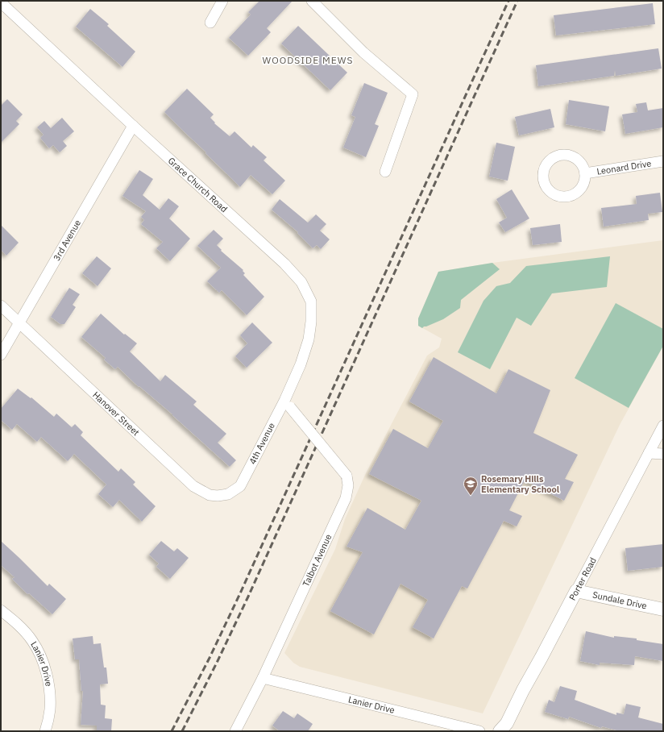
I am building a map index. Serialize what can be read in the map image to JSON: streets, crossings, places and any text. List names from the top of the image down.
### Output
{
  "streets": {
    "street": [
      "Leonard Drive",
      "Grace Church Road",
      "3rd Avenue",
      "Hanover Street",
      "4th Avenue",
      "Talbot Avenue",
      "Porter Road",
      "Sundale Drive",
      "Lanier Drive"
    ]
  },
  "crossings": [
    ["Grace Church Road", "3rd Avenue"],
    ["Grace Church Road", "4th Avenue"],
    ["Grace Church Road", "Talbot Avenue"],
    ["3rd Avenue", "Hanover Street"],
    ["Hanover Street", "4th Avenue"],
    ["4th Avenue", "Talbot Avenue"],
    ["Talbot Avenue", "Lanier Drive"],
    ["Porter Road", "Sundale Drive"]
  ],
  "districts": ["WOODSIDE MEWS"],
  "places": {
    "school or university": ["Rosemary Hills Elementary School"]
  }
}
